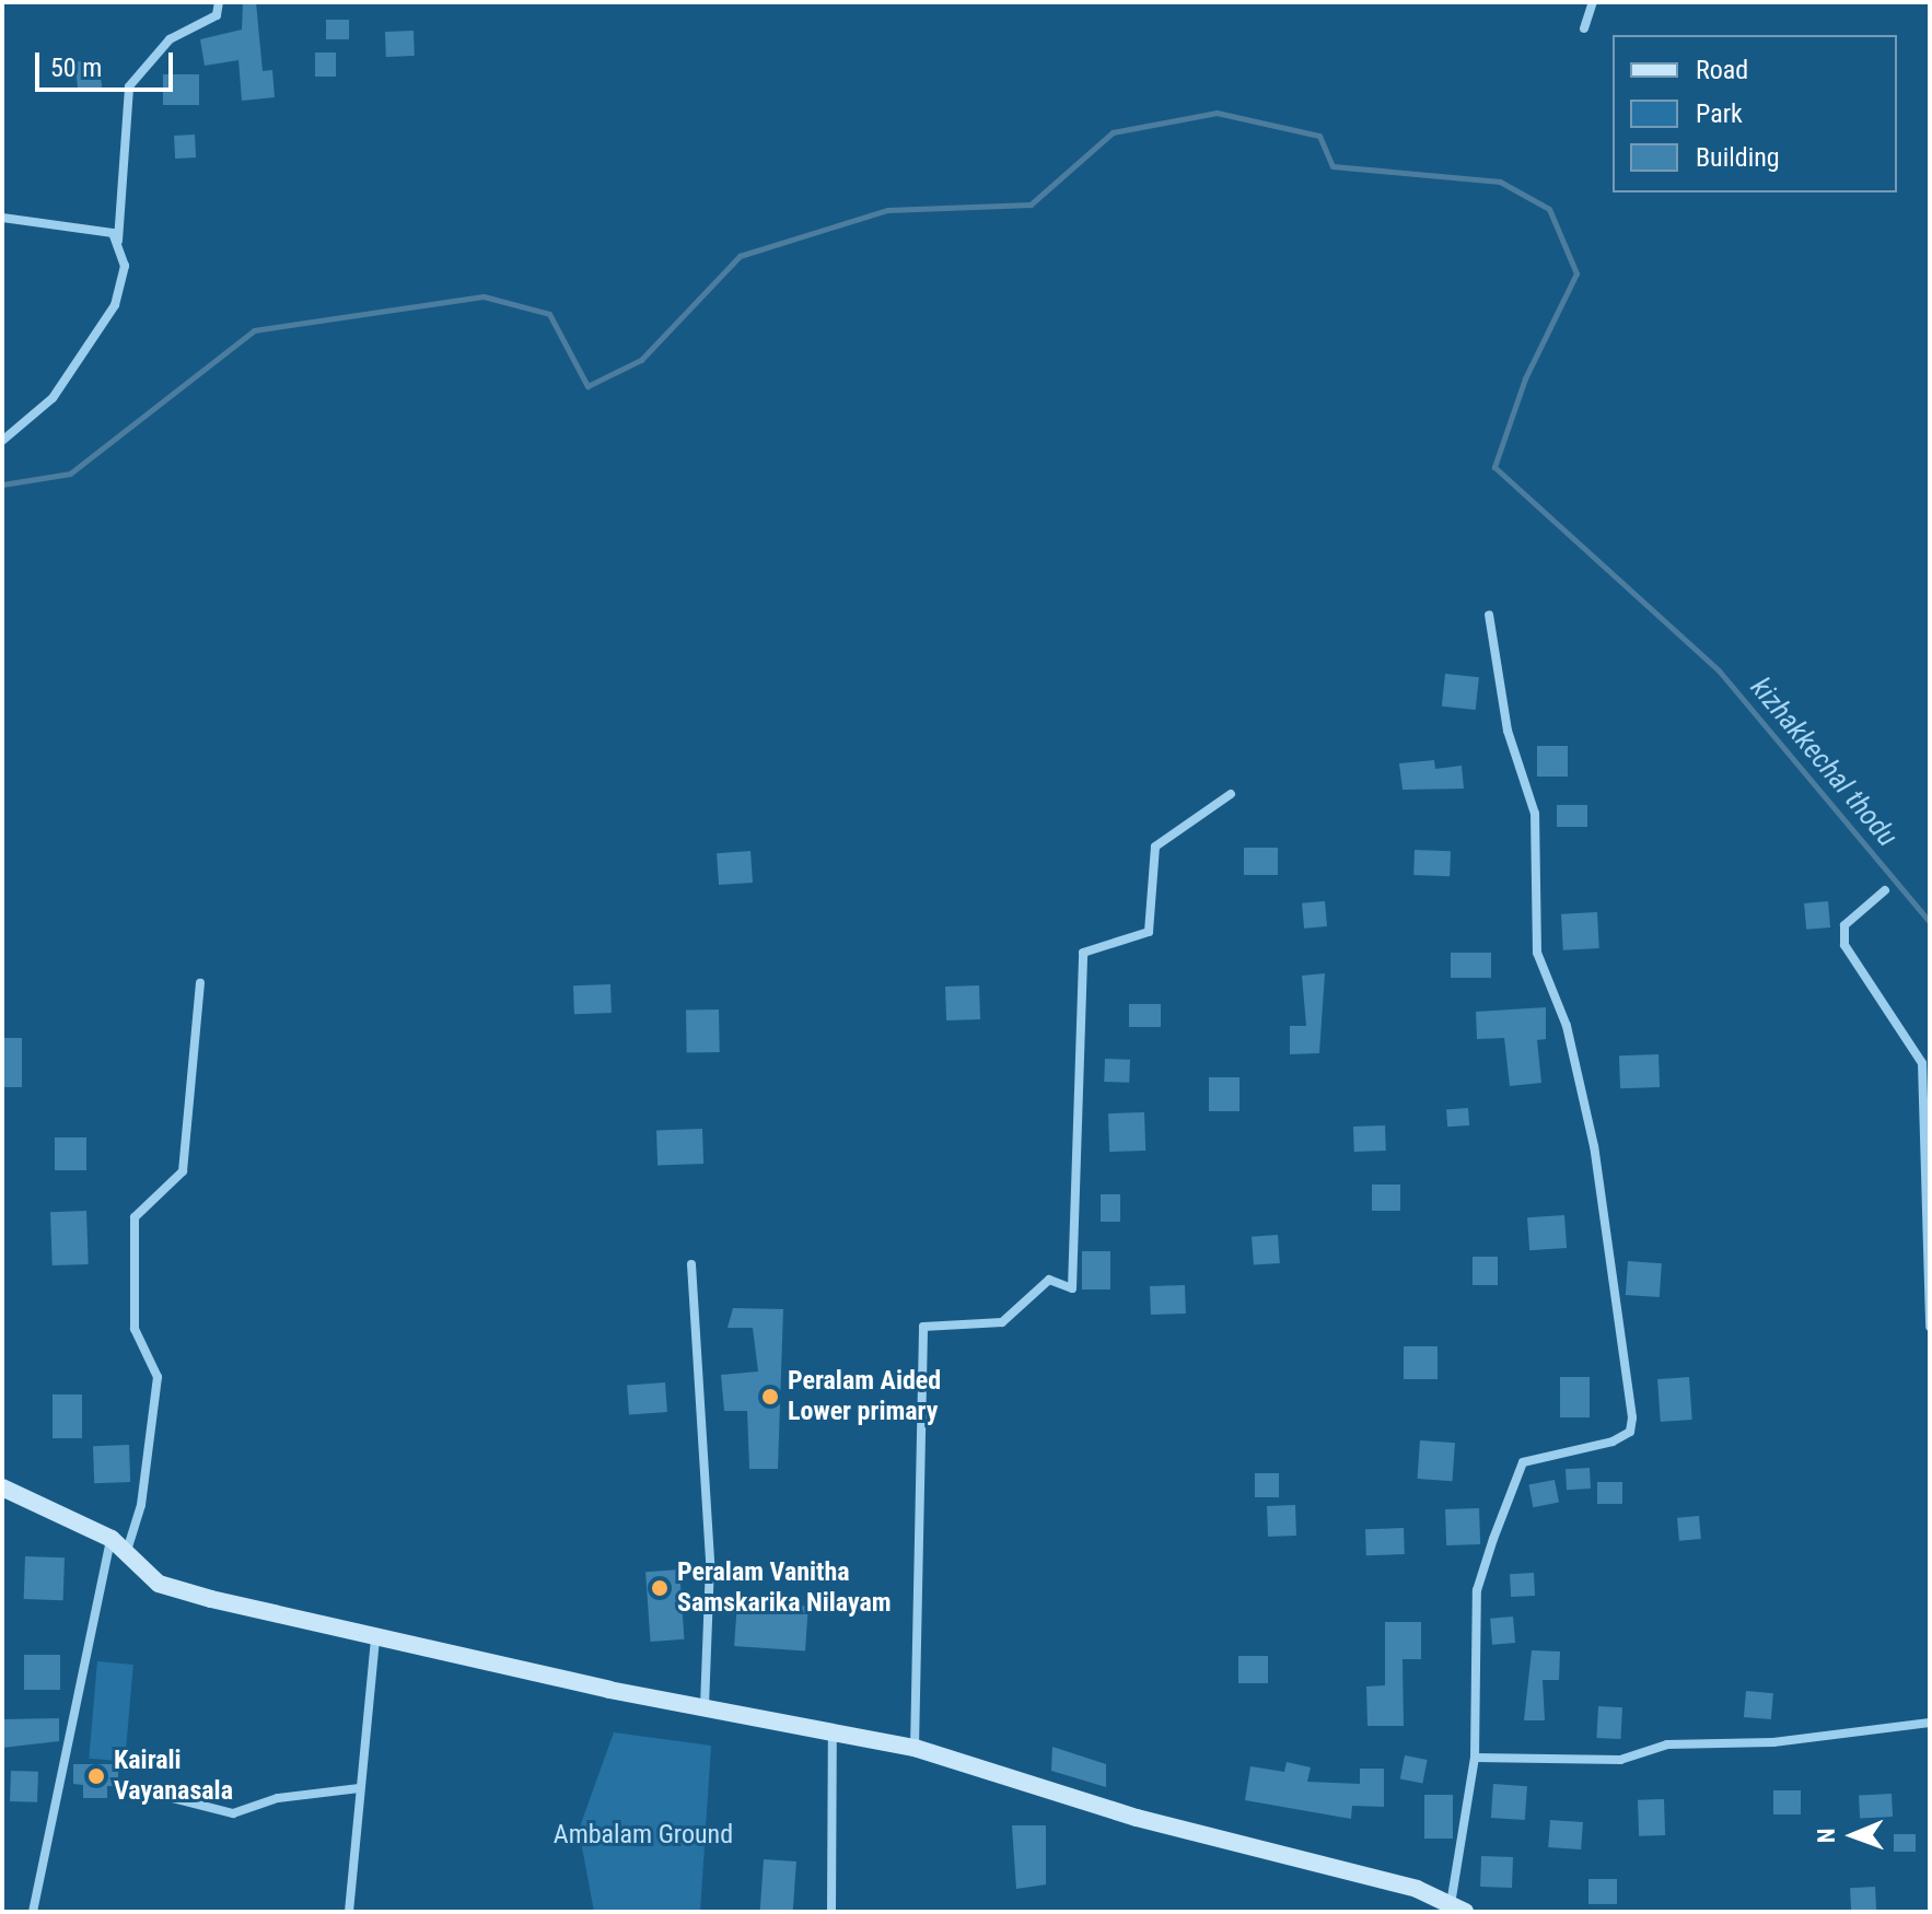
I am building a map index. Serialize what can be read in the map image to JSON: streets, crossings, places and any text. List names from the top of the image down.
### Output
{
  "water": ["kizhakkechal thodu"],
  "parks": ["Ambalam Ground"],
  "places": ["Peralam Aided Lower primary", "Peralam Vanitha Samskarika Nilayam", "Kairali Vayanasala"],
  "legend": ["Road", "Park", "Building"],
  "scale_bar": "50 m",
  "north": "left"
}
